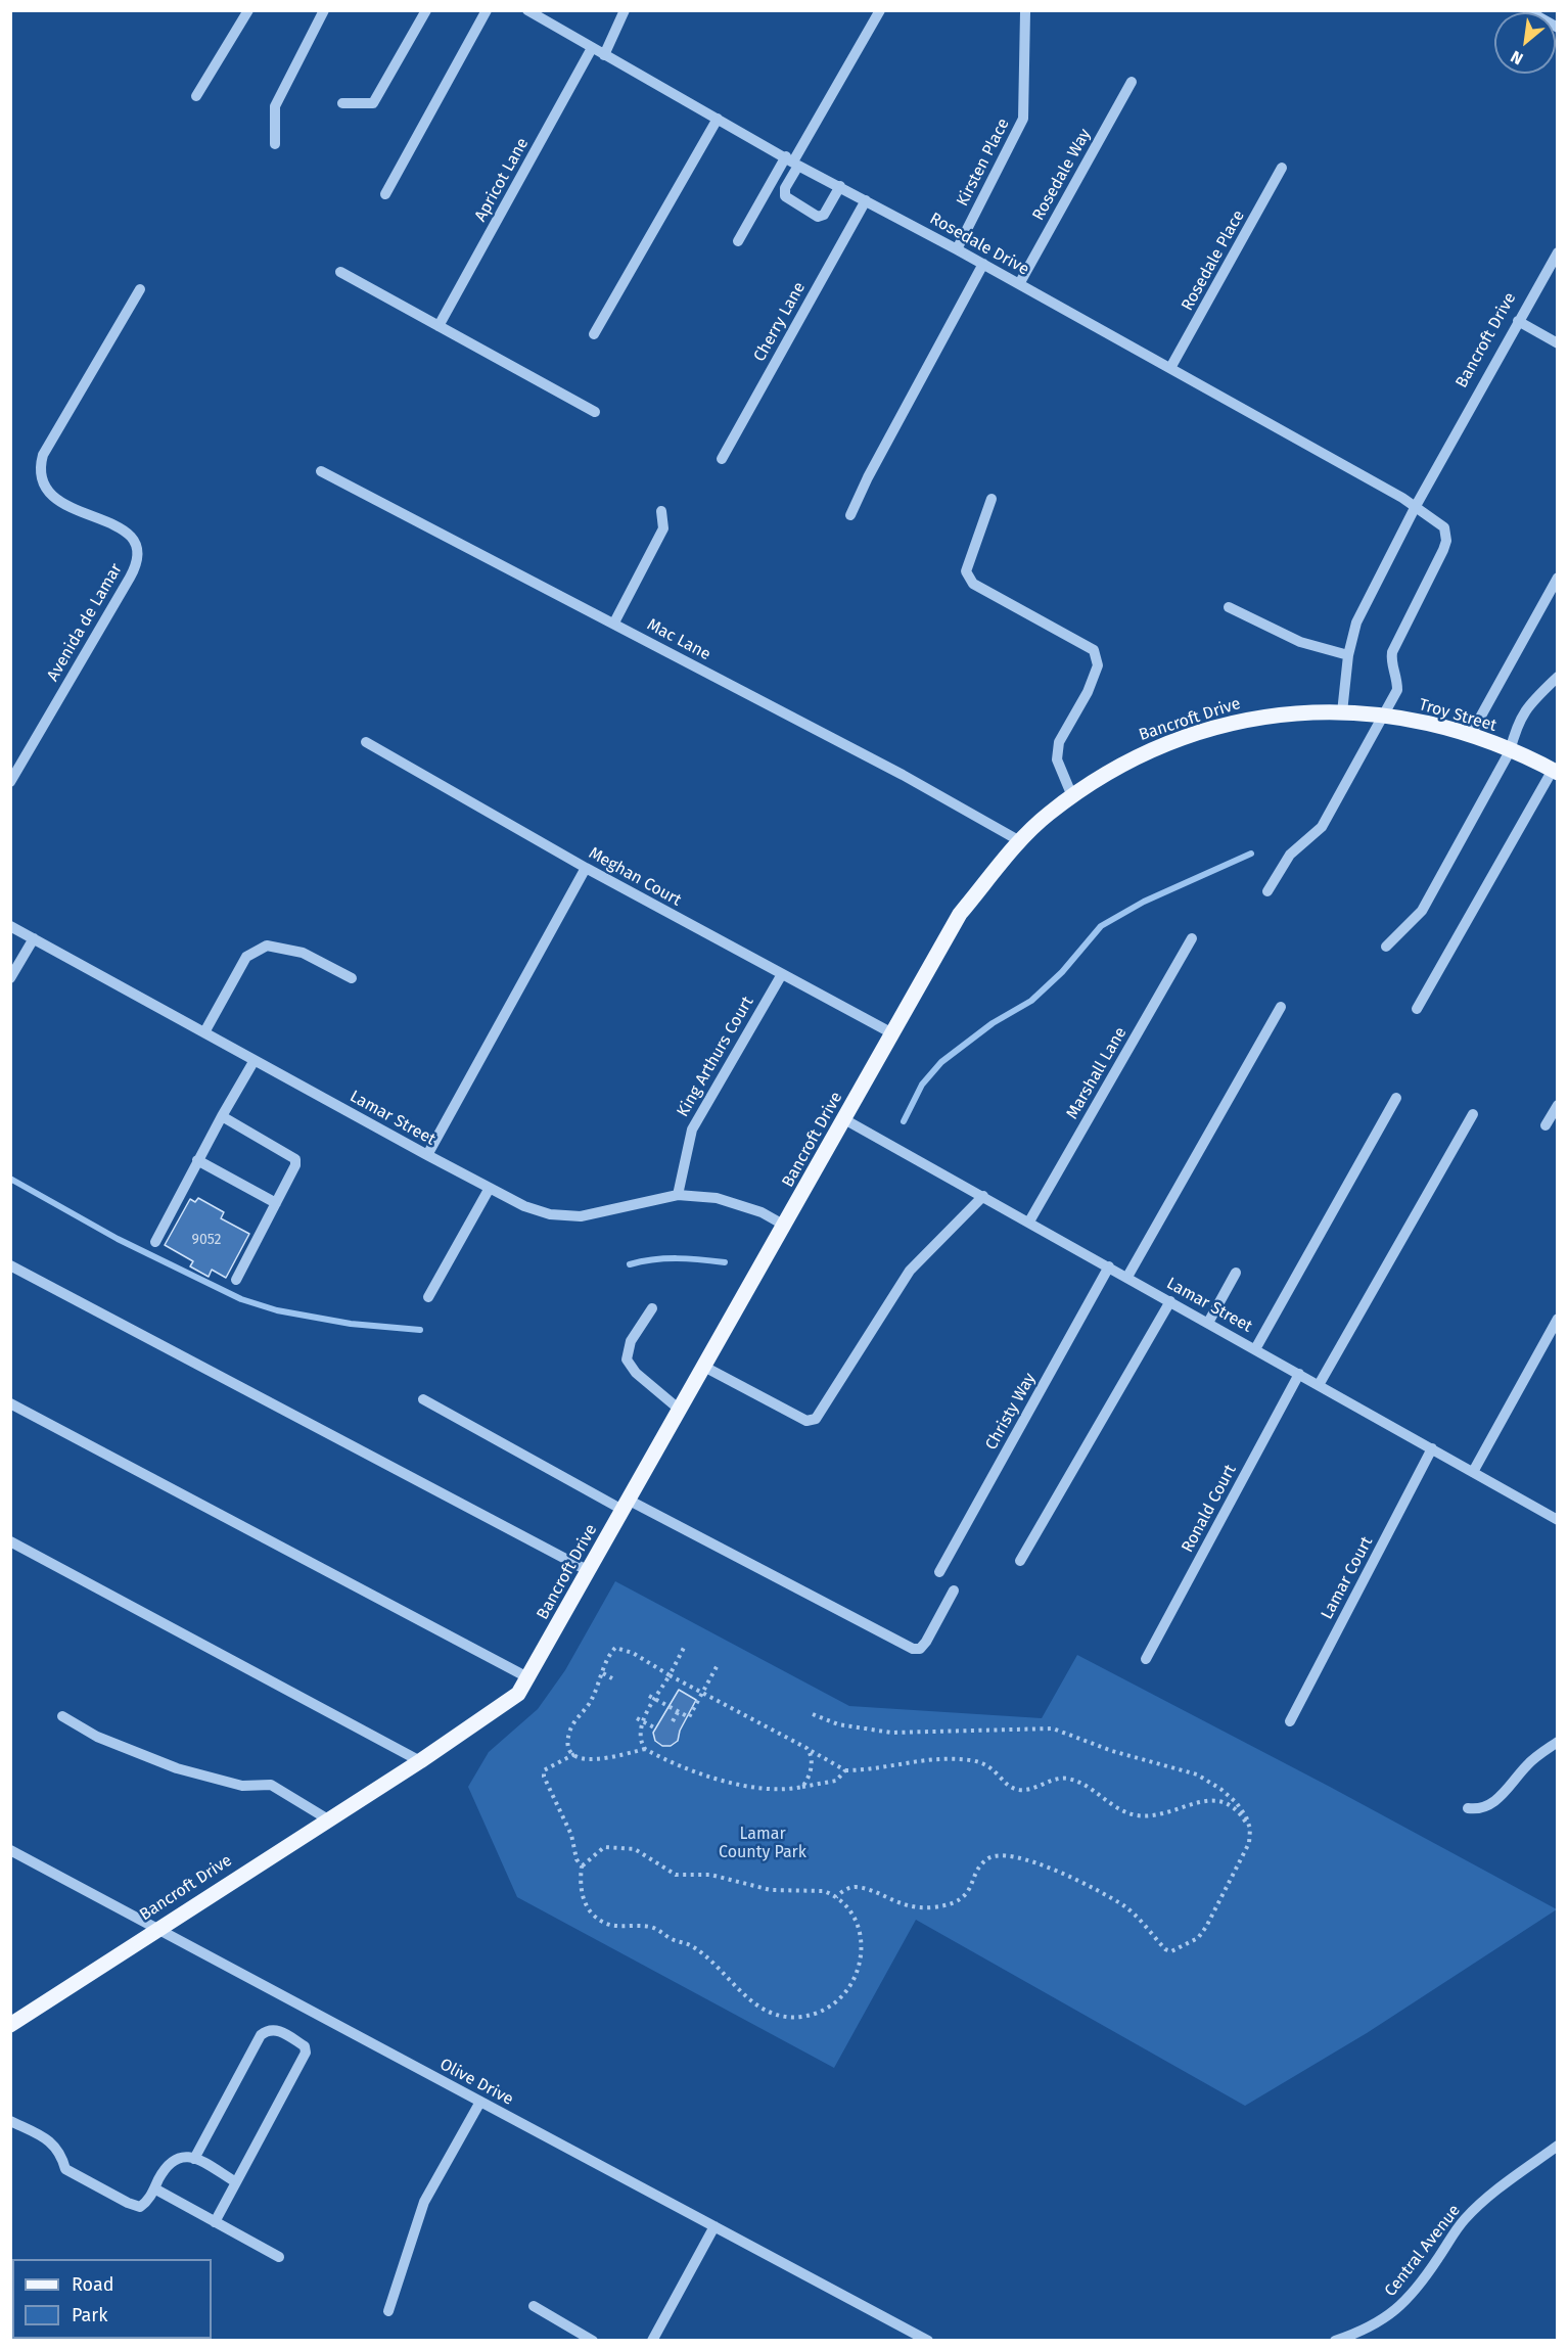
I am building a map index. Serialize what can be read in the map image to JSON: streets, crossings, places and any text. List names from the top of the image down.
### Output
{
  "streets": {
    "main road": ["Bancroft Drive", "Troy Street"],
    "street": [
      "Kirsten Place",
      "Rosedale Way",
      "Apricot Lane",
      "Rosedale Drive",
      "Rosedale Place",
      "Cherry Lane",
      "Avenida de Lamar",
      "Mac Lane",
      "Meghan Court",
      "King Arthurs Court",
      "Marshall Lane",
      "Lamar Street",
      "Christy Way",
      "Ronald Court",
      "Lamar Court",
      "Olive Drive",
      "Central Avenue"
    ]
  },
  "crossings": [
    ["Kirsten Place", "Rosedale Drive"],
    ["Rosedale Way", "Rosedale Drive"],
    ["Apricot Lane", "Rosedale Drive"],
    ["Rosedale Drive", "Rosedale Place"],
    ["Rosedale Drive", "Cherry Lane"],
    ["Rosedale Drive", "Bancroft Drive"],
    ["Rosedale Drive", "Troy Street"],
    ["Bancroft Drive", "Mac Lane"],
    ["Bancroft Drive", "Troy Street"],
    ["Bancroft Drive", "Meghan Court"],
    ["Bancroft Drive", "Lamar Street"],
    ["Bancroft Drive", "Olive Drive"],
    ["Meghan Court", "King Arthurs Court"],
    ["King Arthurs Court", "Lamar Street"],
    ["Marshall Lane", "Lamar Street"],
    ["Lamar Street", "Christy Way"],
    ["Lamar Street", "Ronald Court"],
    ["Lamar Street", "Lamar Court"]
  ],
  "parks": ["Lamar County Park"],
  "house_numbers": ["9052"],
  "legend": ["Road", "Park"],
  "north": "bottom left"
}
